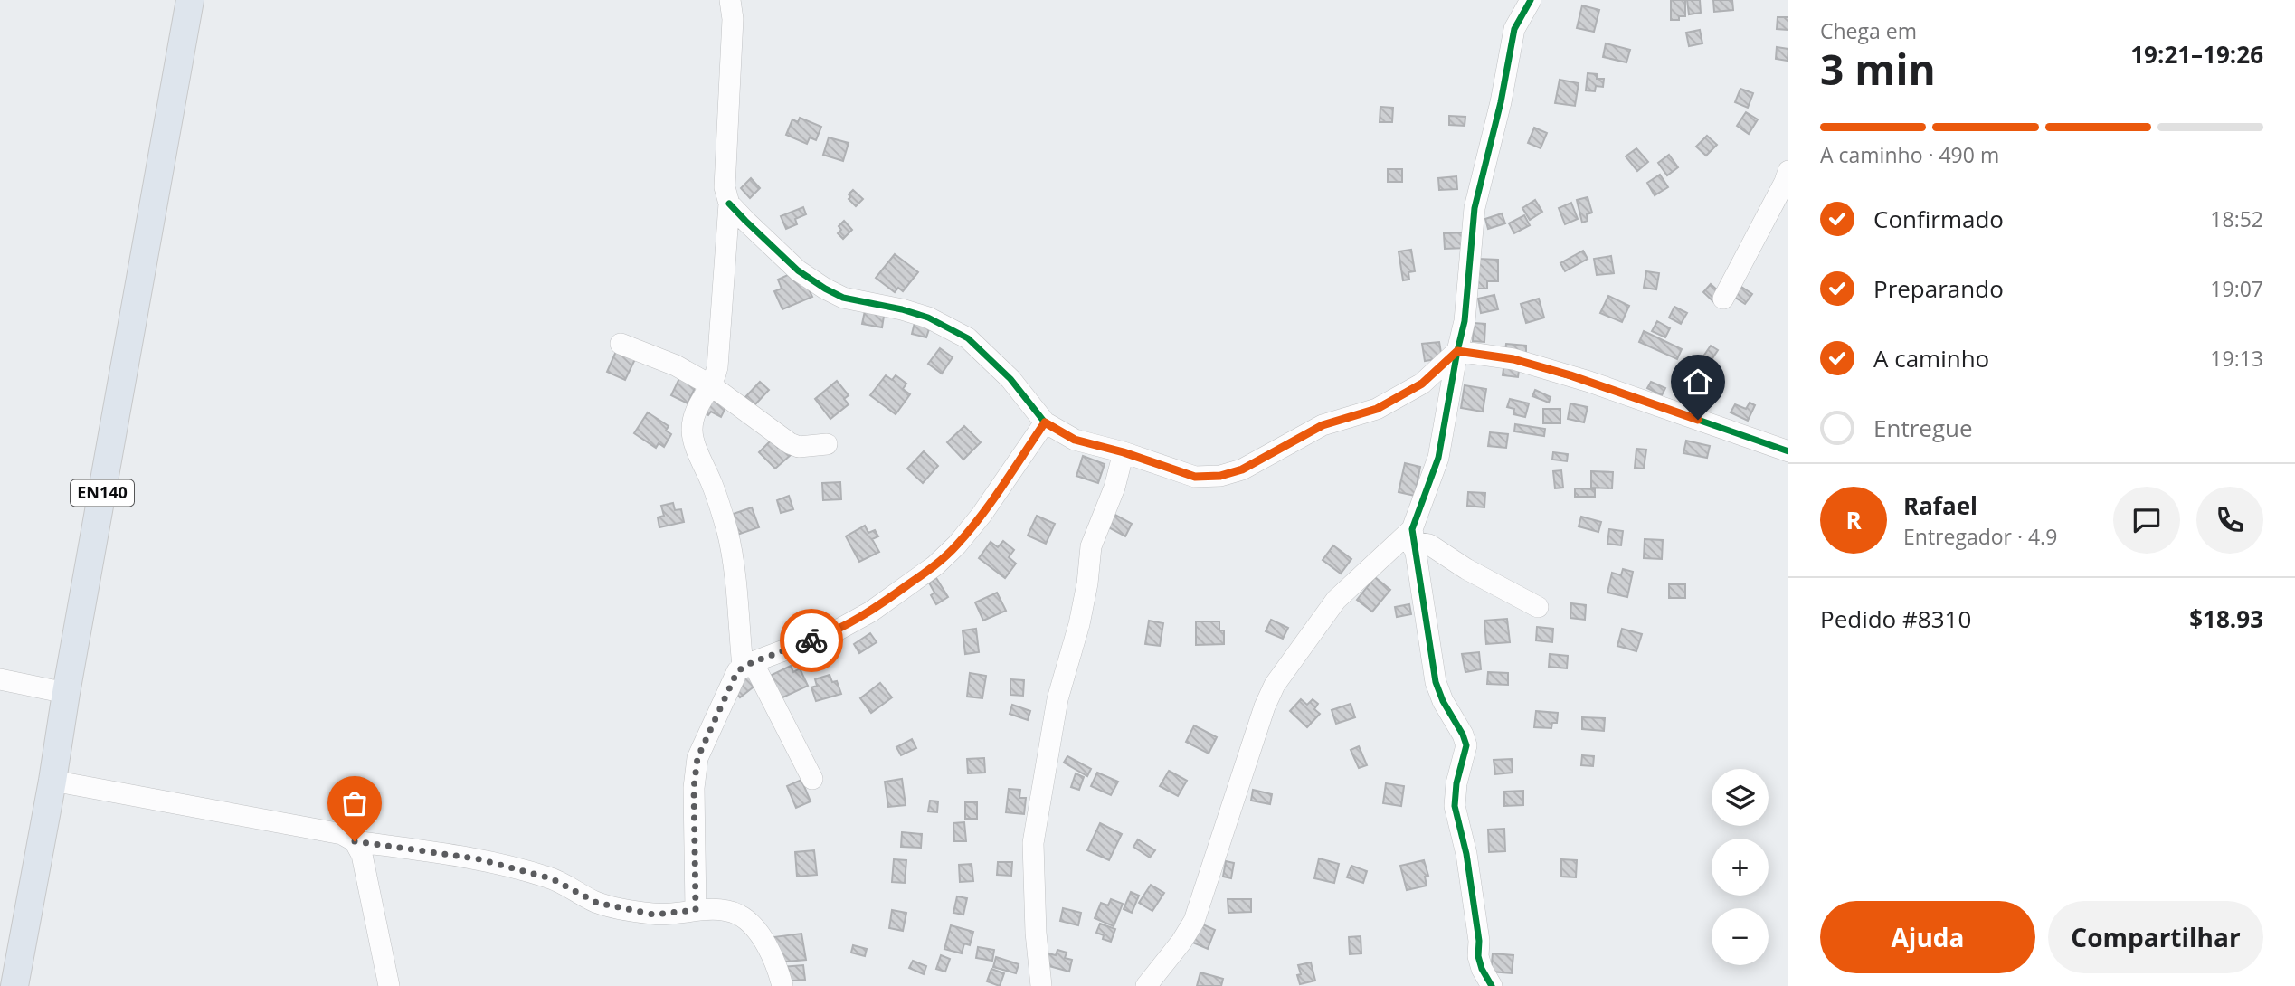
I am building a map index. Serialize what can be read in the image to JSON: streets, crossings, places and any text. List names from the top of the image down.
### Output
{
  "streets": {
    "main road": ["EN140"]
  },
  "page": {
    "heading": ["3 min", "Chega em", "19:21–19:26"],
    "panel": [
      "Rafael",
      "Entregador · 4.9",
      "Pedido #8310",
      "$18.93"
    ],
    "bar": "A caminho · 490 m",
    "list": [
      ["Confirmado", "18:52"],
      ["Preparando", "19:07"],
      ["A caminho", "19:13"],
      "Entregue"
    ],
    "round": "R",
    "map_buttons": ["+", "−"],
    "buttons": ["Ajuda", "Compartilhar"]
  }
}
